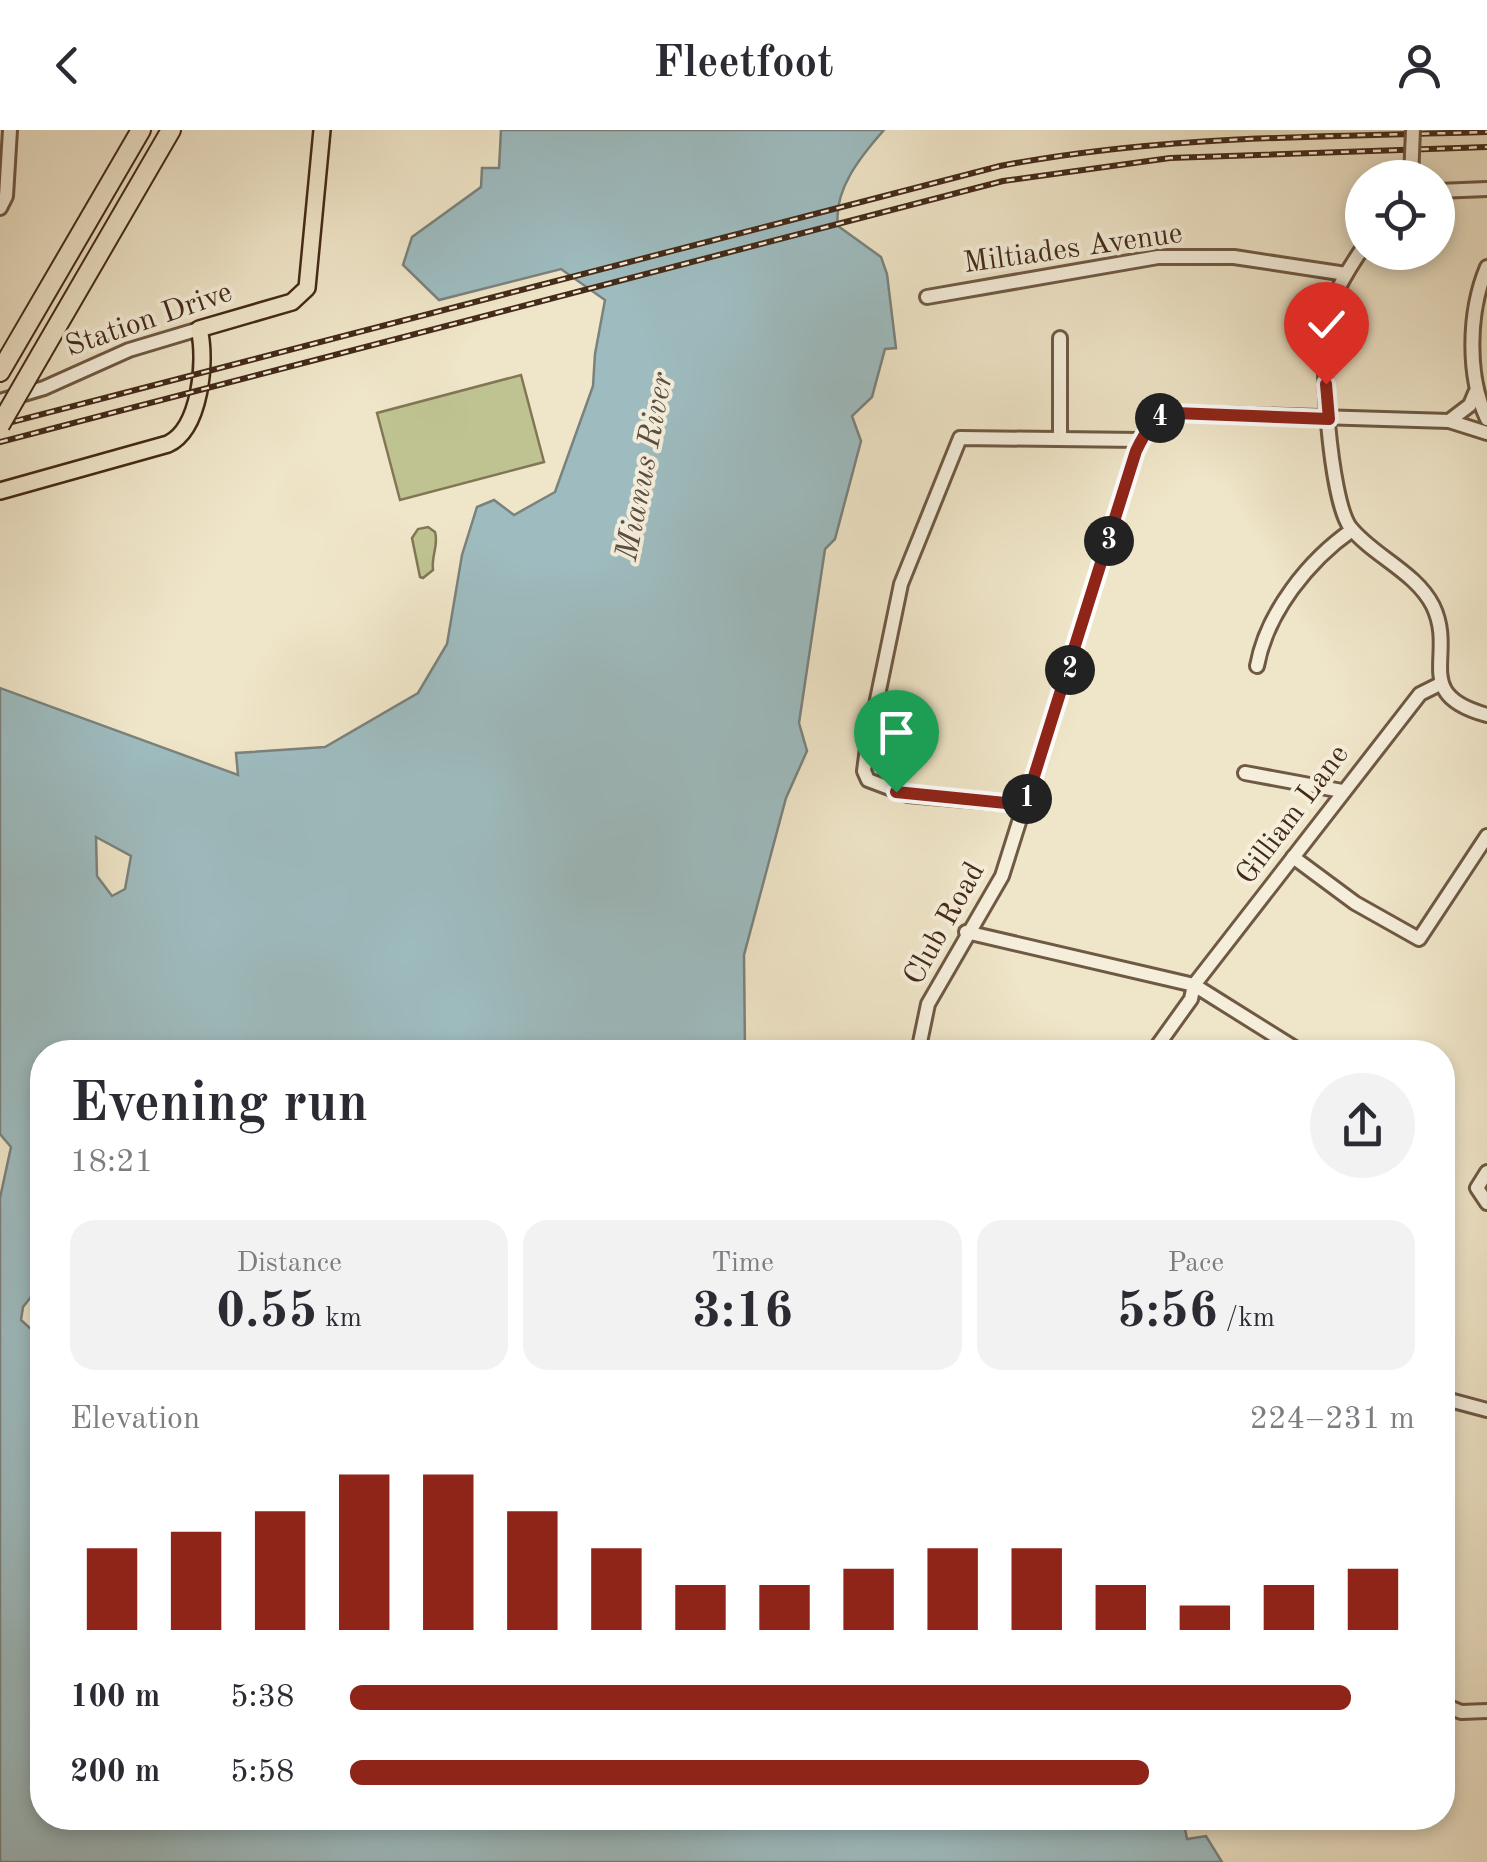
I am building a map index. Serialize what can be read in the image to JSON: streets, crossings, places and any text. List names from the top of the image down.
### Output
{
  "streets": {
    "main road": ["Station Drive"],
    "street": ["Miltiades Avenue", "Gilliam Lane", "Club Road"]
  },
  "water": ["Mianus River"],
  "page": {
    "header": "Fleetfoot",
    "pins": [
      "4",
      "3",
      "2",
      "1"
    ],
    "heading": ["Evening run", "18:21"],
    "stats": [
      ["Distance", "0.55 km"],
      ["Time", "3:16"],
      ["Pace", "5:56 /km"]
    ],
    "chart": ["Elevation", "224–231 m"],
    "list": [
      {
        "name": "100 m",
        "note": "5:38"
      },
      {
        "name": "200 m",
        "note": "5:58"
      }
    ]
  }
}
